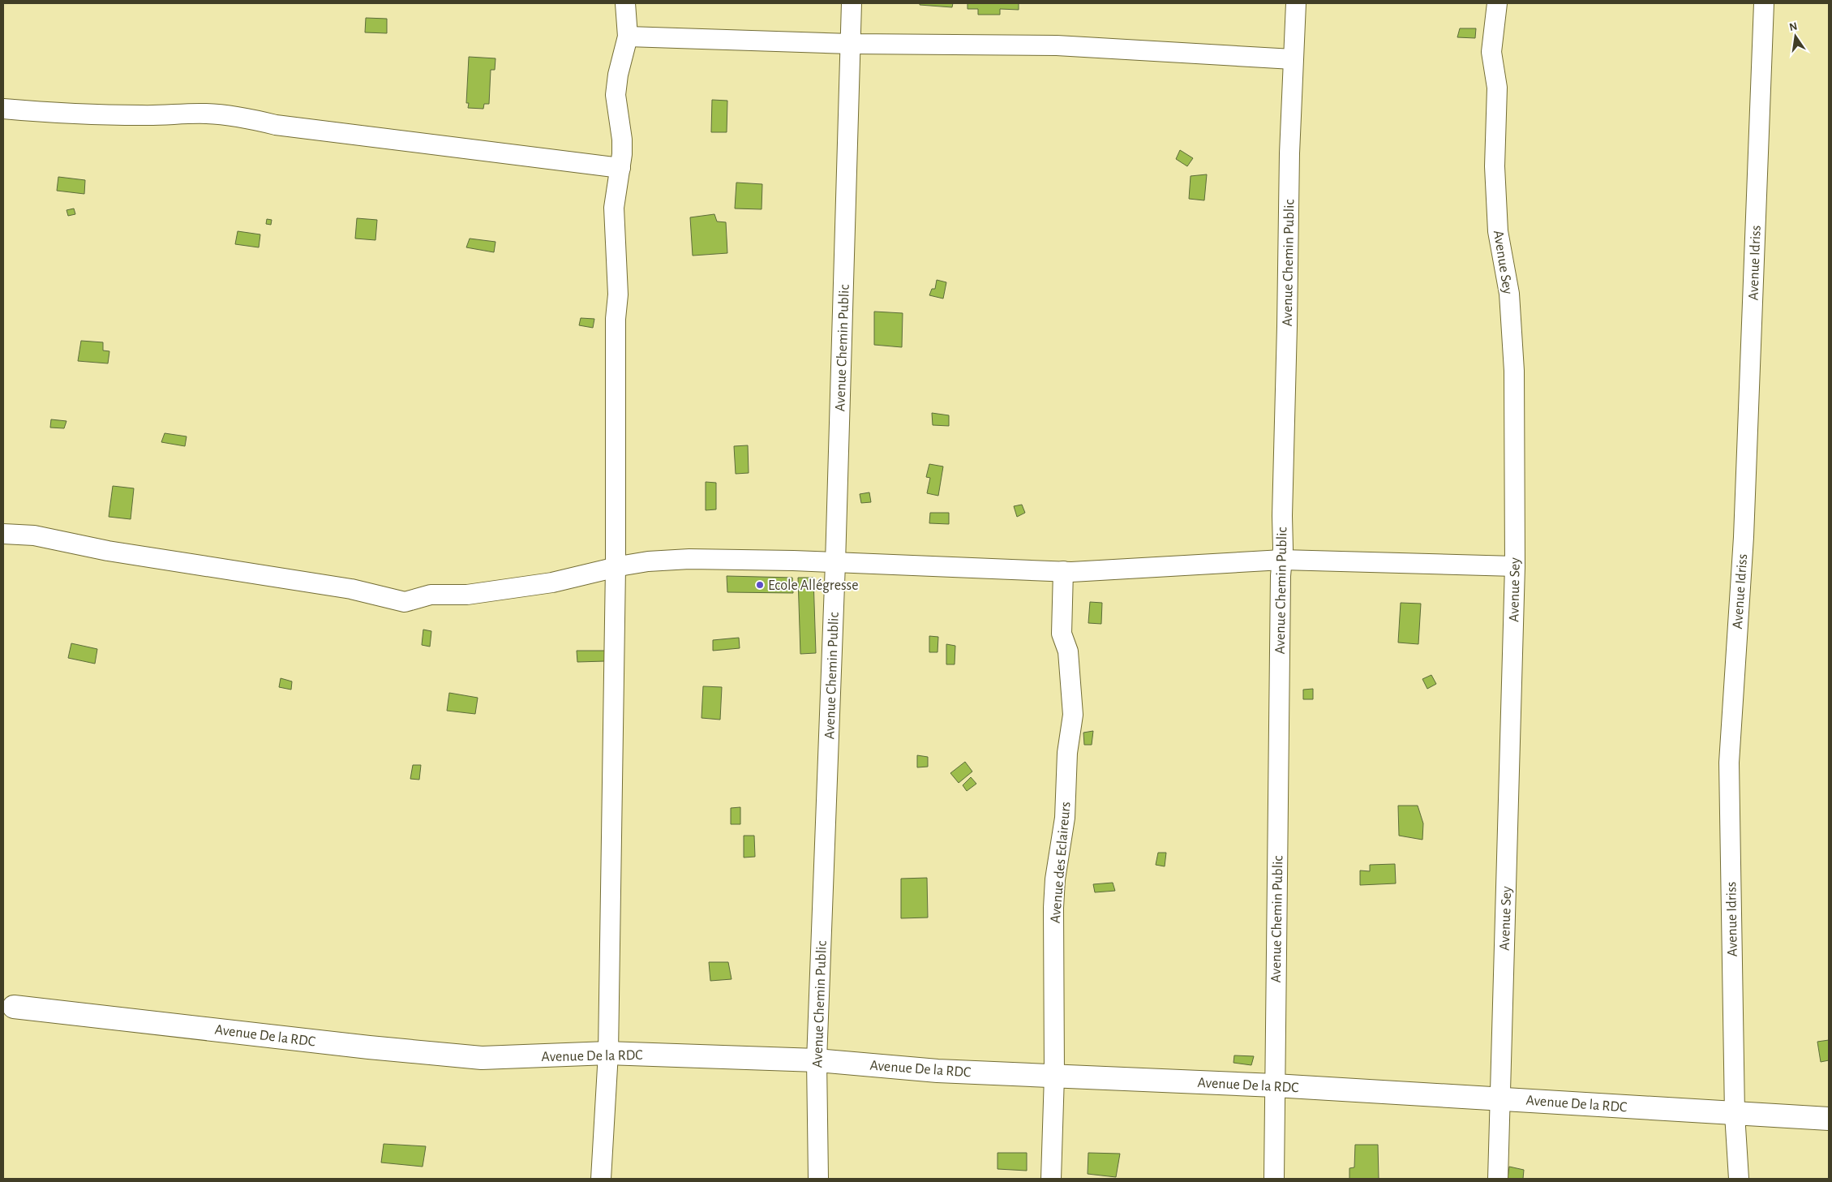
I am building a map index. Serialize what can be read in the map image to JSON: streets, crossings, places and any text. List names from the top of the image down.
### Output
{
  "streets": {
    "street": [
      "Avenue Sey",
      "Avenue Chemin Public",
      "Avenue Idriss",
      "Avenue des Eclaireurs",
      "Avenue De la RDC"
    ]
  },
  "crossings": [
    ["Avenue Sey", "Avenue De la RDC"],
    ["Avenue Chemin Public", "Avenue De la RDC"],
    ["Avenue Idriss", "Avenue De la RDC"],
    ["Avenue des Eclaireurs", "Avenue De la RDC"]
  ],
  "places": ["Ecole Allégresse"],
  "north": "top"
}
